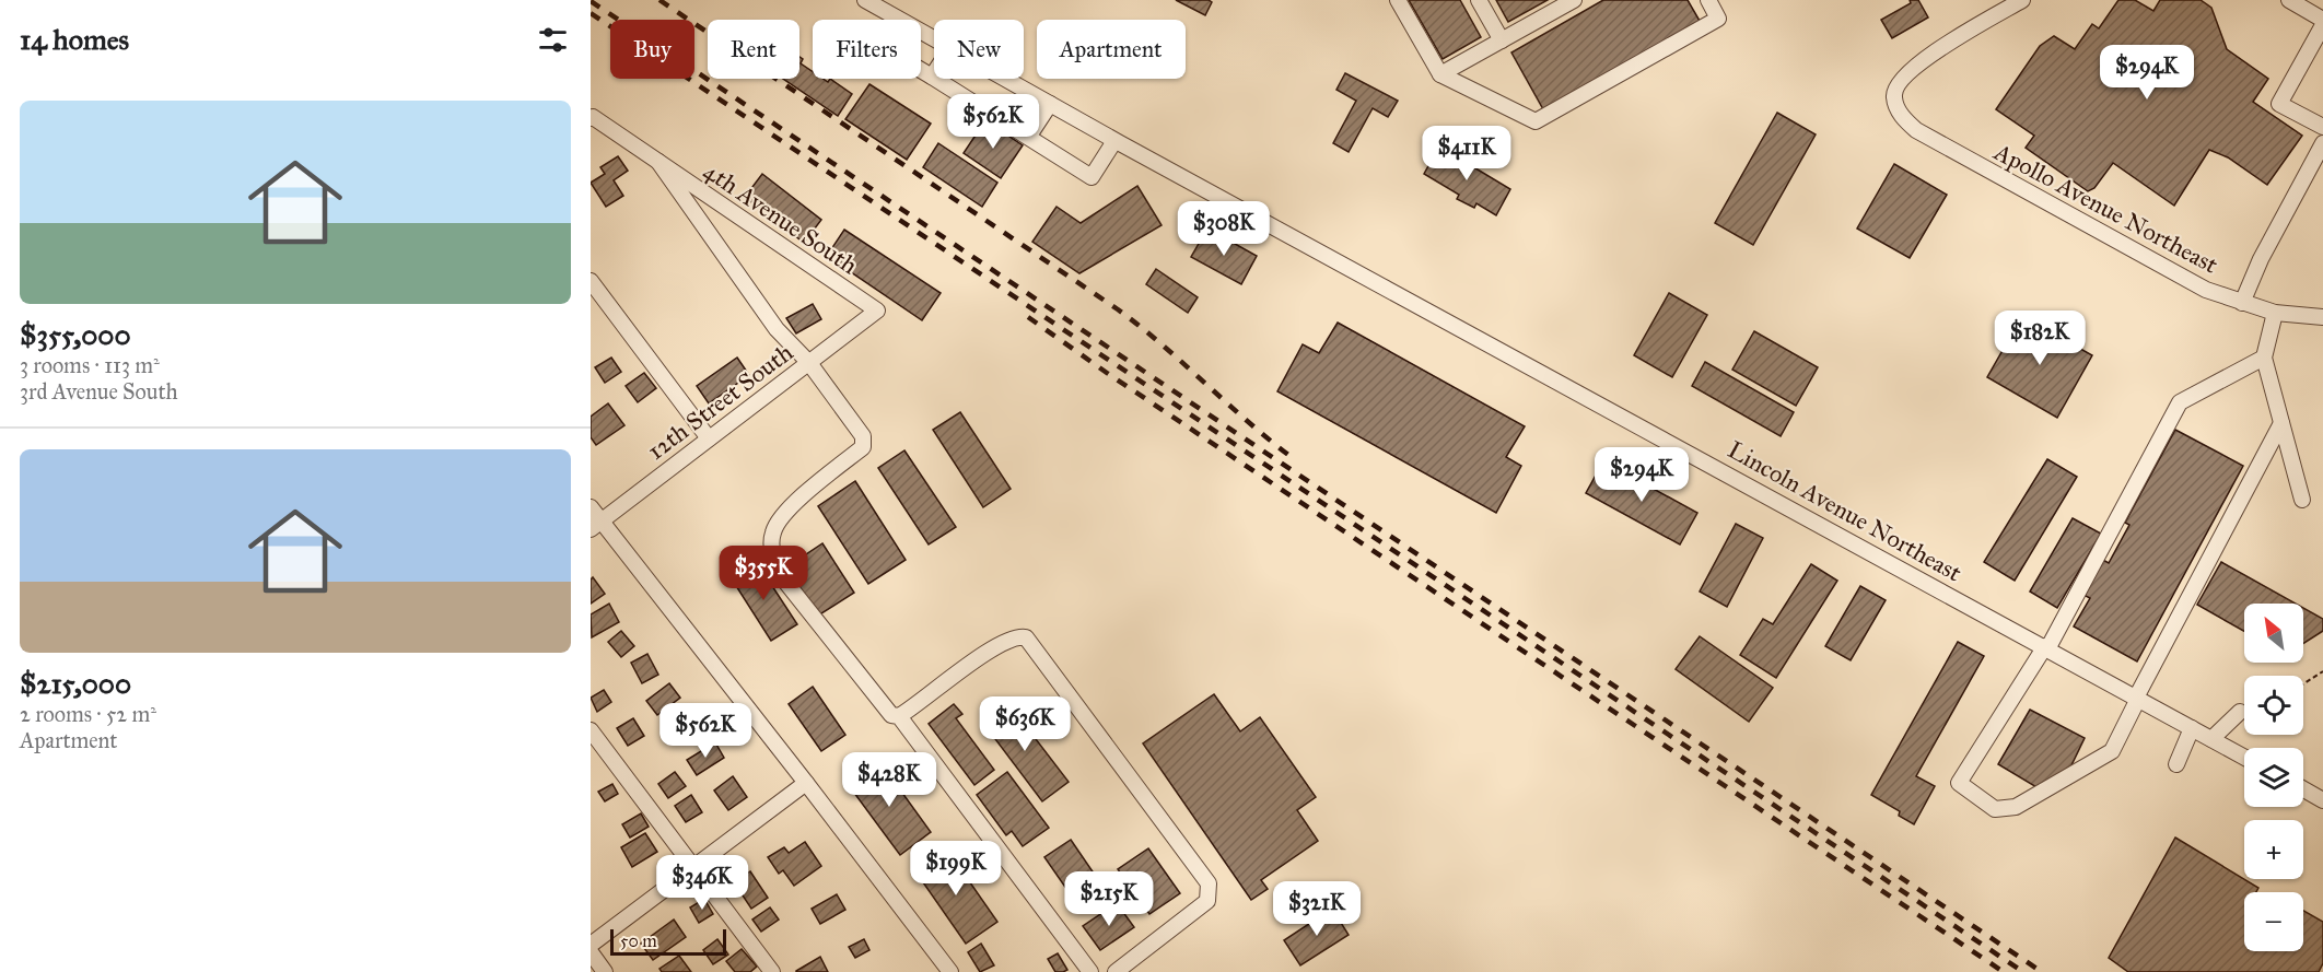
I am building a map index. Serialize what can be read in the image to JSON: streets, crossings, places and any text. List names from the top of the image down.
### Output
{
  "streets": {
    "street": [
      "Apollo Avenue Northeast",
      "4th Avenue South",
      "12th Street South",
      "Lincoln Avenue Northeast"
    ]
  },
  "crossings": [
    ["4th Avenue South", "12th Street South"]
  ],
  "scale_bar": "50 m",
  "north": "top left",
  "page": {
    "heading": "14 homes",
    "chip": [
      "Buy",
      "Rent",
      "Filters",
      "New",
      "Apartment"
    ],
    "price": [
      "$294K",
      "$562K",
      "$411K",
      "$308K",
      "$182K",
      "$294K",
      "$355K",
      "$636K",
      "$562K",
      "$428K",
      "$199K",
      "$346K",
      "$215K",
      "$321K"
    ],
    "list": [
      {
        "name": "$355,000",
        "note": "3 rooms · 113 m² · 3rd Avenue South"
      },
      {
        "name": "$215,000",
        "note": "2 rooms · 52 m² · Apartment"
      }
    ],
    "map_buttons": ["+", "−"],
    "scale": "50 m"
  }
}
